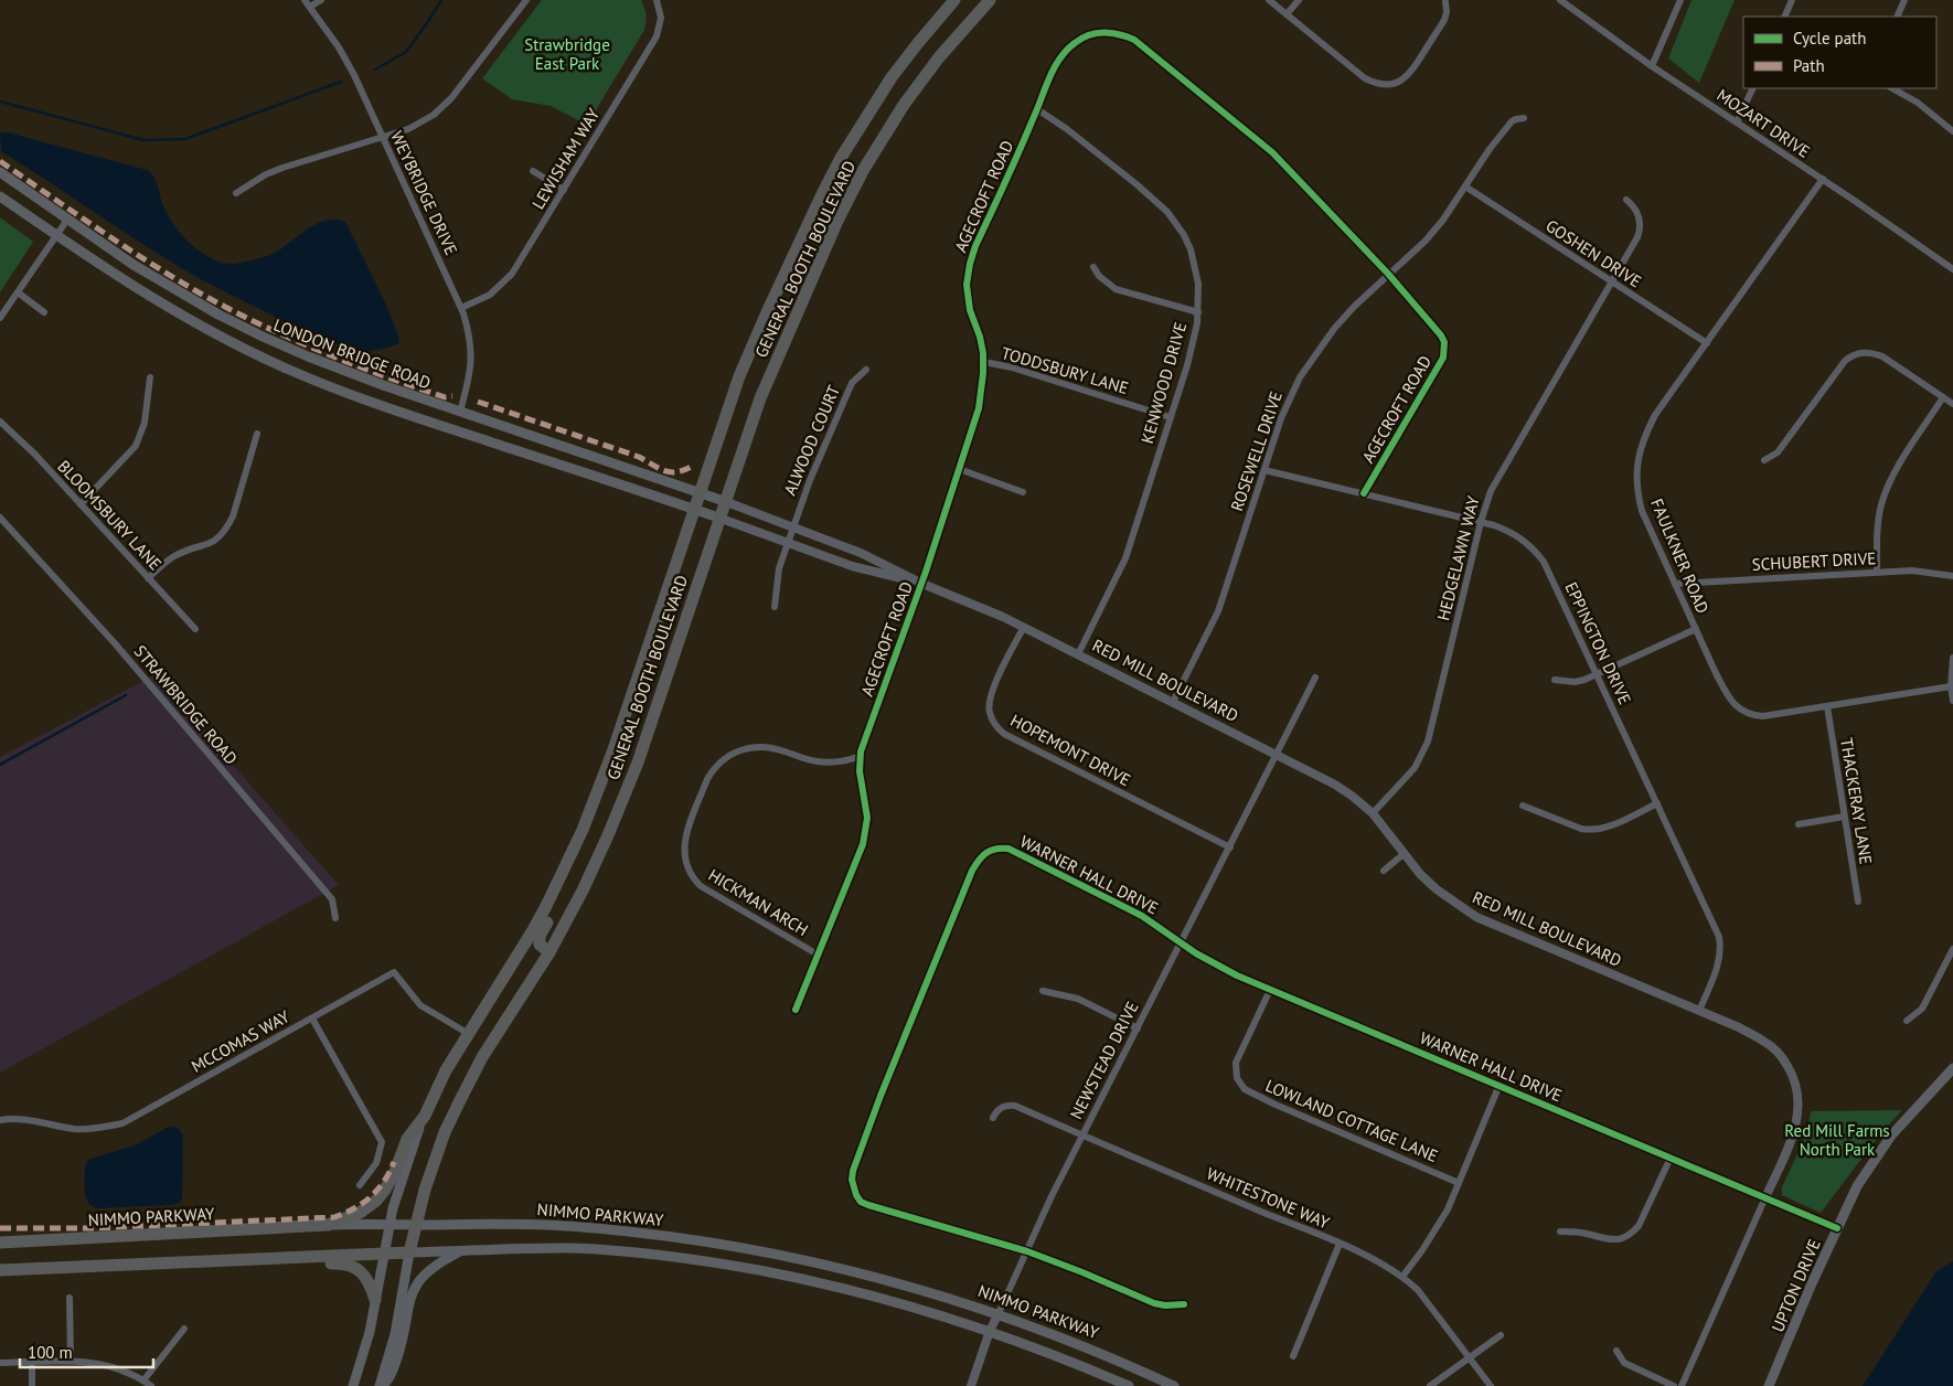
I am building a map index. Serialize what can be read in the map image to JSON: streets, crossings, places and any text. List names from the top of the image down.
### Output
{
  "streets": {
    "highway": ["GENERAL BOOTH BOULEVARD", "NIMMO PARKWAY"],
    "main road": ["LONDON BRIDGE ROAD", "UPTON DRIVE"],
    "street": [
      "MOZART DRIVE",
      "LEWISHAM WAY",
      "WEYBRIDGE DRIVE",
      "AGECROFT ROAD",
      "GOSHEN DRIVE",
      "TODDSBURY LANE",
      "KENWOOD DRIVE",
      "ALWOOD COURT",
      "ROSEWELL DRIVE",
      "BLOOMSBURY LANE",
      "FAULKNER ROAD",
      "HEDGELAWN WAY",
      "SCHUBERT DRIVE",
      "EPPINGTON DRIVE",
      "RED MILL BOULEVARD",
      "STRAWBRIDGE ROAD",
      "HOPEMONT DRIVE",
      "THACKERAY LANE",
      "WARNER HALL DRIVE",
      "HICKMAN ARCH",
      "MCCOMAS WAY",
      "NEWSTEAD DRIVE",
      "LOWLAND COTTAGE LANE",
      "WHITESTONE WAY"
    ]
  },
  "crossings": [
    ["MOZART DRIVE", "FAULKNER ROAD"],
    ["LEWISHAM WAY", "WEYBRIDGE DRIVE"],
    ["WEYBRIDGE DRIVE", "LONDON BRIDGE ROAD"],
    ["AGECROFT ROAD", "TODDSBURY LANE"],
    ["AGECROFT ROAD", "KENWOOD DRIVE"],
    ["AGECROFT ROAD", "ROSEWELL DRIVE"],
    ["AGECROFT ROAD", "EPPINGTON DRIVE"],
    ["AGECROFT ROAD", "RED MILL BOULEVARD"],
    ["AGECROFT ROAD", "HICKMAN ARCH"],
    ["GOSHEN DRIVE", "ROSEWELL DRIVE"],
    ["GOSHEN DRIVE", "FAULKNER ROAD"],
    ["GOSHEN DRIVE", "HEDGELAWN WAY"],
    ["GENERAL BOOTH BOULEVARD", "LONDON BRIDGE ROAD"],
    ["GENERAL BOOTH BOULEVARD", "RED MILL BOULEVARD"],
    ["GENERAL BOOTH BOULEVARD", "MCCOMAS WAY"],
    ["GENERAL BOOTH BOULEVARD", "NIMMO PARKWAY"],
    ["LONDON BRIDGE ROAD", "RED MILL BOULEVARD"],
    ["TODDSBURY LANE", "KENWOOD DRIVE"],
    ["KENWOOD DRIVE", "RED MILL BOULEVARD"],
    ["ALWOOD COURT", "RED MILL BOULEVARD"],
    ["ROSEWELL DRIVE", "EPPINGTON DRIVE"],
    ["ROSEWELL DRIVE", "RED MILL BOULEVARD"],
    ["FAULKNER ROAD", "SCHUBERT DRIVE"],
    ["FAULKNER ROAD", "THACKERAY LANE"],
    ["HEDGELAWN WAY", "EPPINGTON DRIVE"],
    ["HEDGELAWN WAY", "RED MILL BOULEVARD"],
    ["EPPINGTON DRIVE", "RED MILL BOULEVARD"],
    ["RED MILL BOULEVARD", "HOPEMONT DRIVE"],
    ["RED MILL BOULEVARD", "WARNER HALL DRIVE"],
    ["RED MILL BOULEVARD", "NEWSTEAD DRIVE"],
    ["HOPEMONT DRIVE", "NEWSTEAD DRIVE"],
    ["WARNER HALL DRIVE", "NEWSTEAD DRIVE"],
    ["WARNER HALL DRIVE", "LOWLAND COTTAGE LANE"],
    ["WARNER HALL DRIVE", "UPTON DRIVE"],
    ["NEWSTEAD DRIVE", "WHITESTONE WAY"],
    ["NEWSTEAD DRIVE", "NIMMO PARKWAY"]
  ],
  "parks": ["Strawbridge East Park", "Red Mill Farms North Park"],
  "legend": ["Cycle path", "Path"],
  "scale_bar": "100 m"
}
